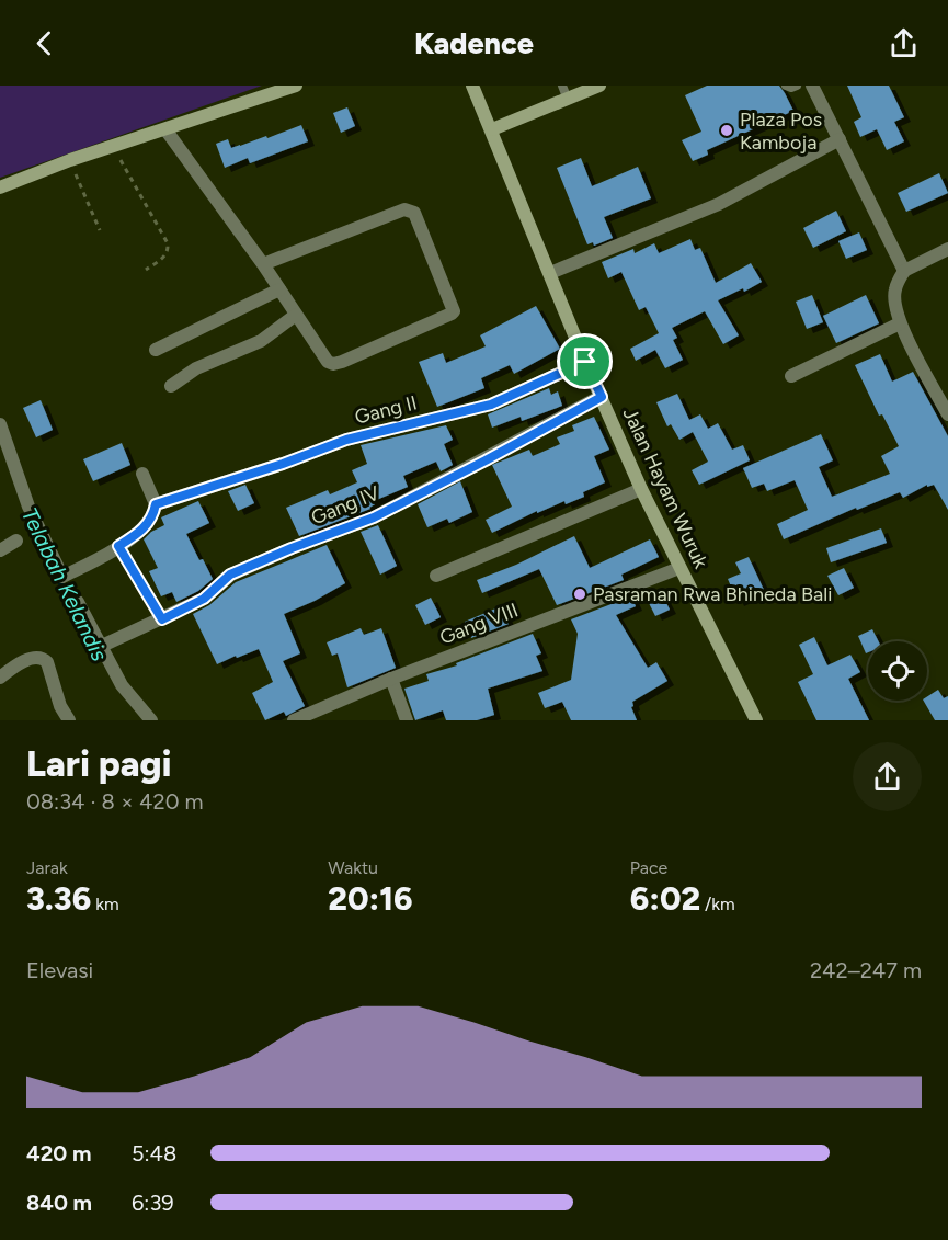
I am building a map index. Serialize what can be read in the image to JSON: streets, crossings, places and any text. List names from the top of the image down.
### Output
{
  "streets": {
    "main road": ["Jalan Hayam Wuruk"],
    "street": ["Gang II", "Gang IV", "Gang VIII"]
  },
  "crossings": [
    ["Gang II", "Jalan Hayam Wuruk"],
    ["Jalan Hayam Wuruk", "Gang IV"],
    ["Jalan Hayam Wuruk", "Gang VIII"]
  ],
  "water": ["Telabah Kelandis"],
  "places": ["Plaza Pos Kamboja", "Pasraman Rwa Bhineda Bali"],
  "page": {
    "header": "Kadence",
    "heading": ["Lari pagi", "08:34 · 8 × 420 m"],
    "stats": [
      ["Jarak", "3.36 km"],
      ["Waktu", "20:16"],
      ["Pace", "6:02 /km"]
    ],
    "chart": ["Elevasi", "242–247 m"],
    "list": [
      {
        "name": "420 m",
        "note": "5:48"
      },
      {
        "name": "840 m",
        "note": "6:39"
      }
    ]
  }
}
